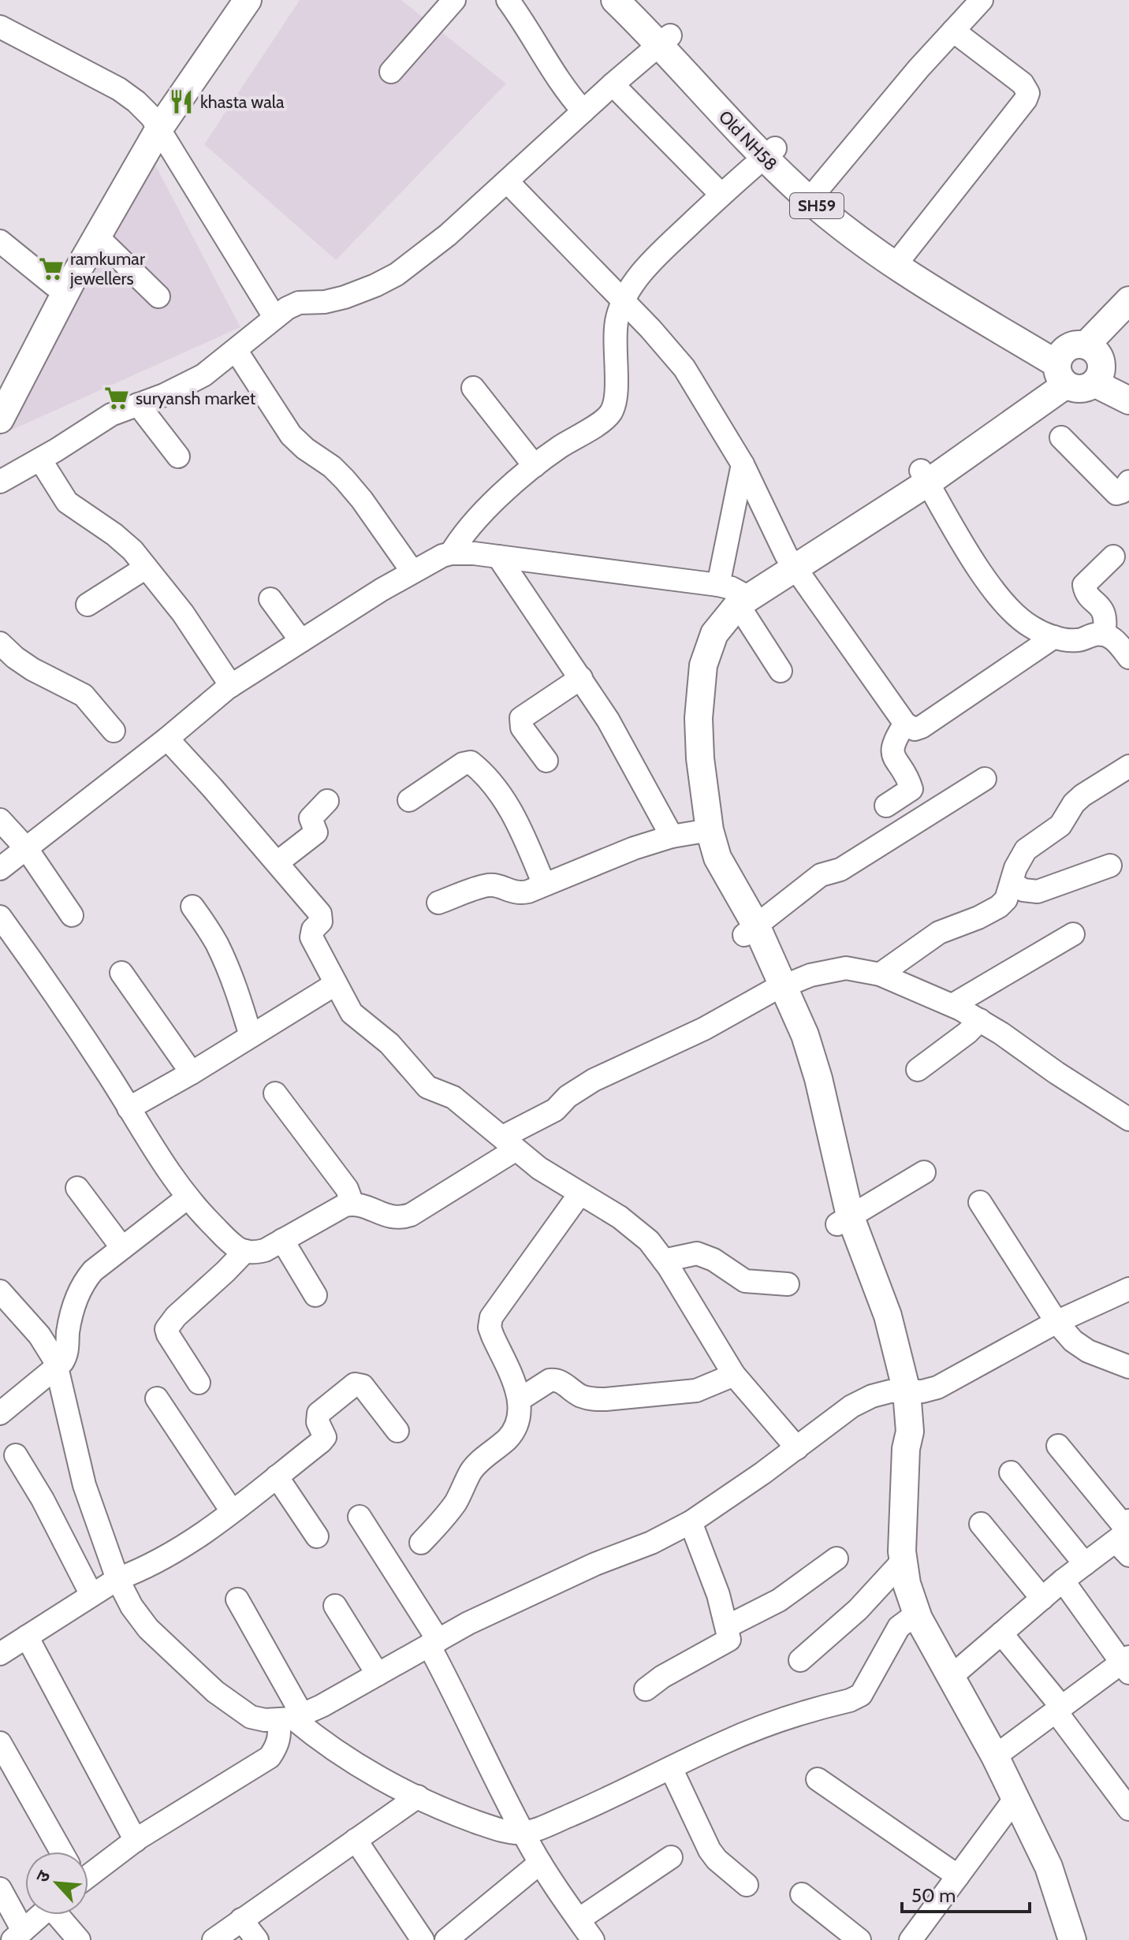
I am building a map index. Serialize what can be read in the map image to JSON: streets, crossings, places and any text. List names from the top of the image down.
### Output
{
  "streets": {
    "main road": ["Old NH58", "SH59"]
  },
  "places": {
    "restaurant": ["khasta wala"],
    "supermarket": ["ramkumar jewellers", "suryansh market"]
  },
  "scale_bar": "50 m",
  "north": "top left"
}
